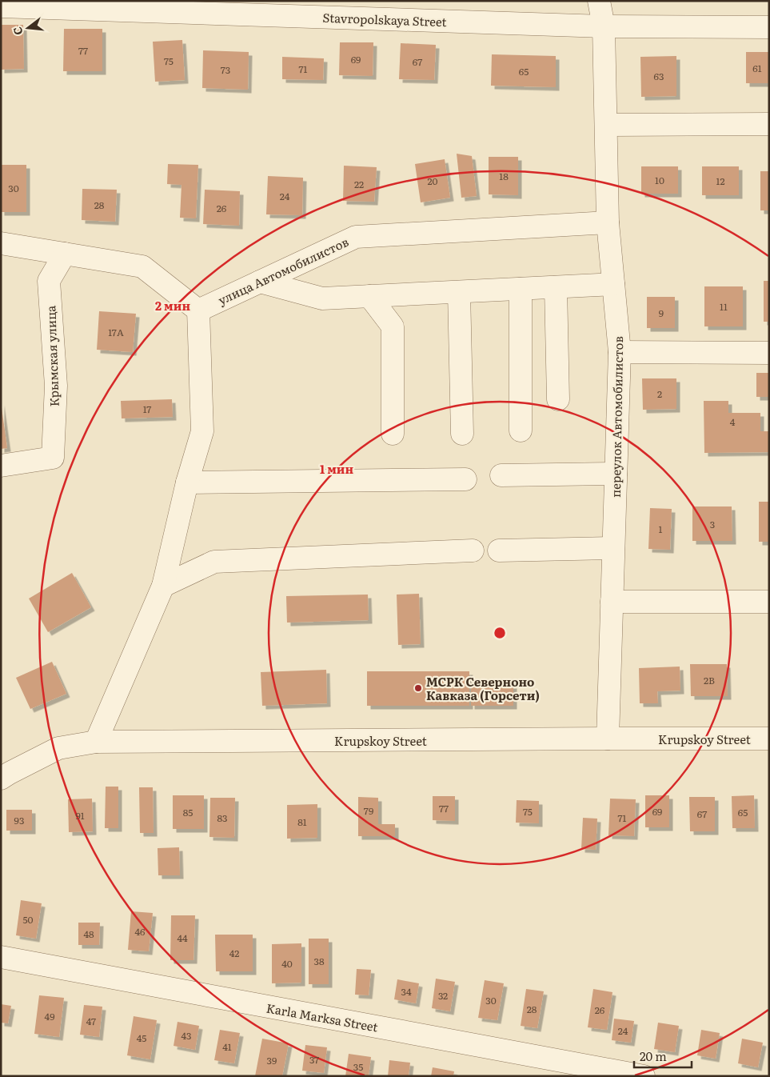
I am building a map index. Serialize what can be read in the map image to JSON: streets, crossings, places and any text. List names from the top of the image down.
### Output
{
  "streets": {
    "street": [
      "Stavropolskaya Street",
      "улица Автомобилистов",
      "Крымская улица",
      "переулок Автомобилистов",
      "Krupskoy Street",
      "Karla Marksa Street"
    ]
  },
  "crossings": [
    ["Stavropolskaya Street", "переулок Автомобилистов"],
    ["улица Автомобилистов", "переулок Автомобилистов"],
    ["переулок Автомобилистов", "Krupskoy Street"]
  ],
  "places": ["МСРК Северноно Кавказа (Горсети)"],
  "house_numbers": [
    "77",
    "69",
    "75",
    "67",
    "61",
    "71",
    "73",
    "65",
    "63",
    "18",
    "10",
    "20",
    "12",
    "22",
    "30",
    "24",
    "28",
    "26",
    "11",
    "9",
    "17А",
    "2",
    "17",
    "4",
    "3",
    "1",
    "2В",
    "77",
    "79",
    "75",
    "69",
    "85",
    "65",
    "67",
    "91",
    "83",
    "71",
    "93",
    "81",
    "50",
    "46",
    "48",
    "44",
    "42",
    "38",
    "40",
    "34",
    "32",
    "30",
    "28",
    "26",
    "49",
    "47",
    "24",
    "43",
    "45",
    "41",
    "37",
    "39",
    "35"
  ],
  "scale_bar": "20 m",
  "north": "left",
  "rings": ["2 мин", "1 мин"]
}
